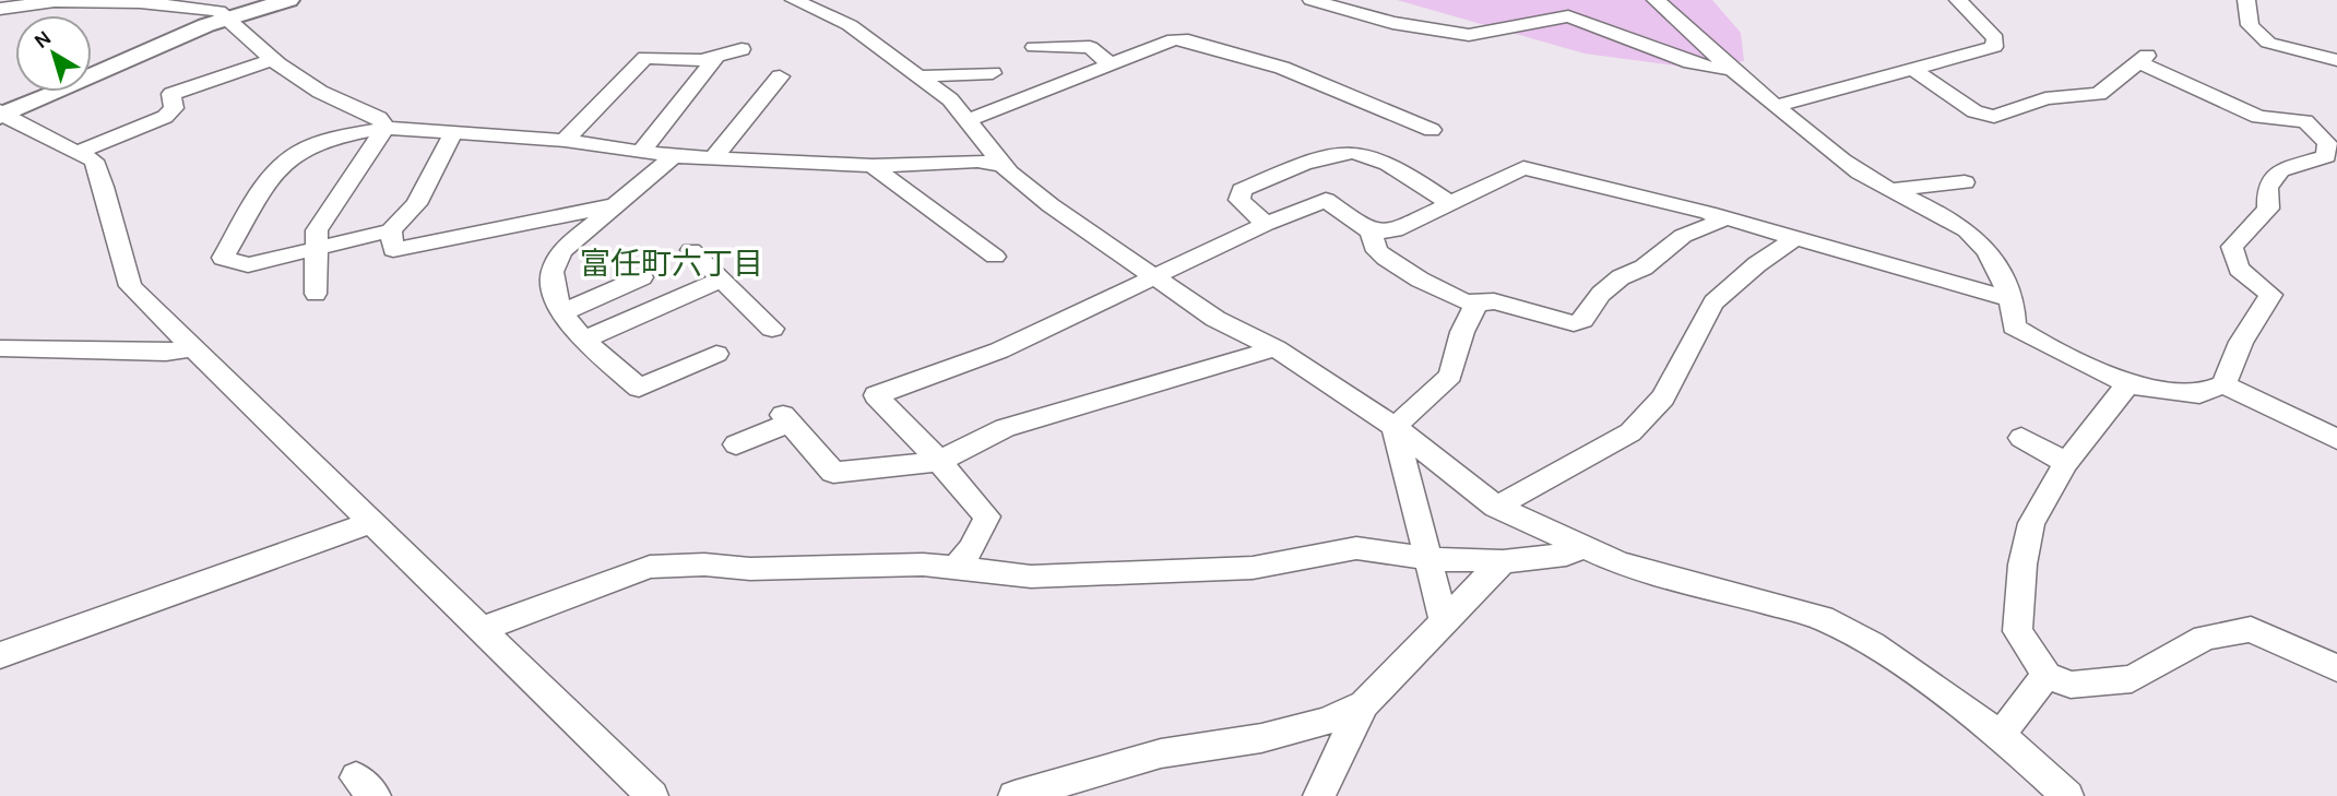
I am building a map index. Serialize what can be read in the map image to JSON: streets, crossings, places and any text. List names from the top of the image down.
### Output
{
  "districts": ["富任町六丁目"],
  "north": "top left"
}
